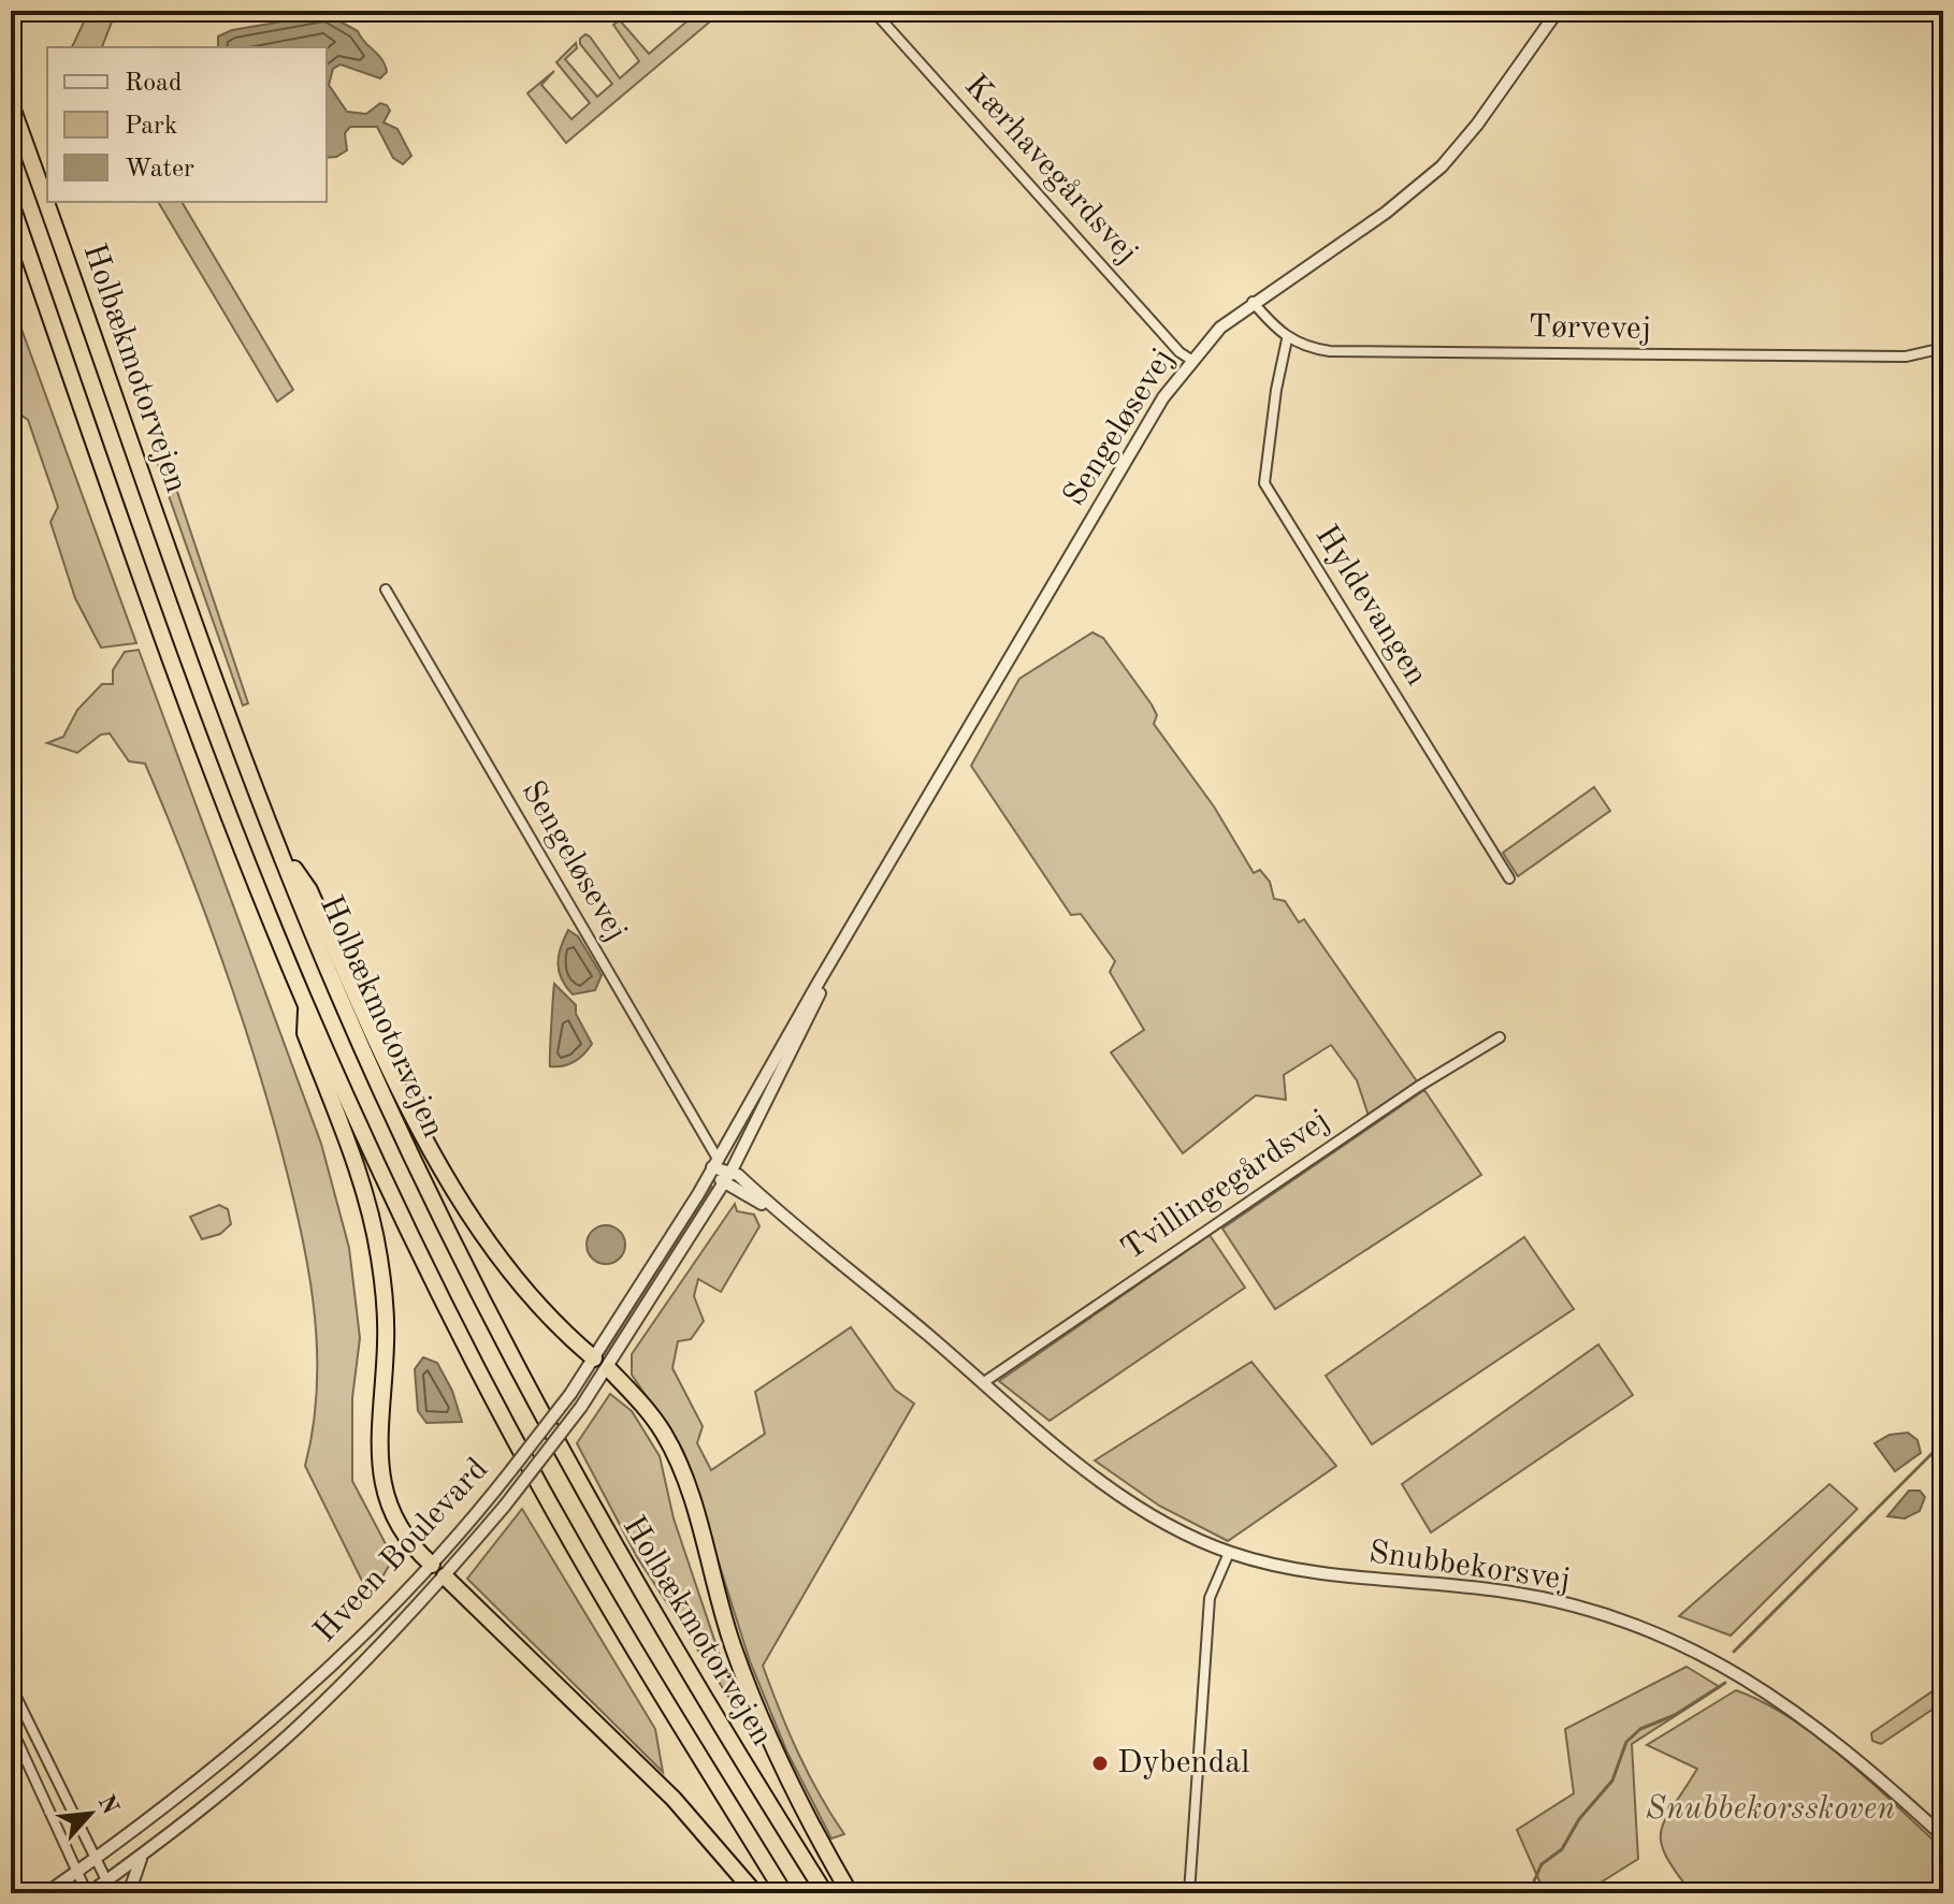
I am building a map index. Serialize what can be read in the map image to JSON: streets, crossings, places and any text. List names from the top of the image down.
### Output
{
  "streets": {
    "highway": ["Holbækmotorvejen"],
    "street": [
      "Kærhavegårdsvej",
      "Tørvevej",
      "Sengeløsevej",
      "Hyldevangen",
      "Tvillingegårdsvej",
      "Hveen Boulevard",
      "Snubbekorsvej"
    ]
  },
  "crossings": [
    ["Kærhavegårdsvej", "Sengeløsevej"],
    ["Tørvevej", "Hyldevangen"],
    ["Sengeløsevej", "Hveen Boulevard"],
    ["Sengeløsevej", "Snubbekorsvej"],
    ["Tvillingegårdsvej", "Snubbekorsvej"],
    ["Hveen Boulevard", "Snubbekorsvej"]
  ],
  "parks": ["Snubbekorsskoven"],
  "places": ["Dybendal"],
  "legend": ["Road", "Park", "Water"],
  "north": "top right"
}
